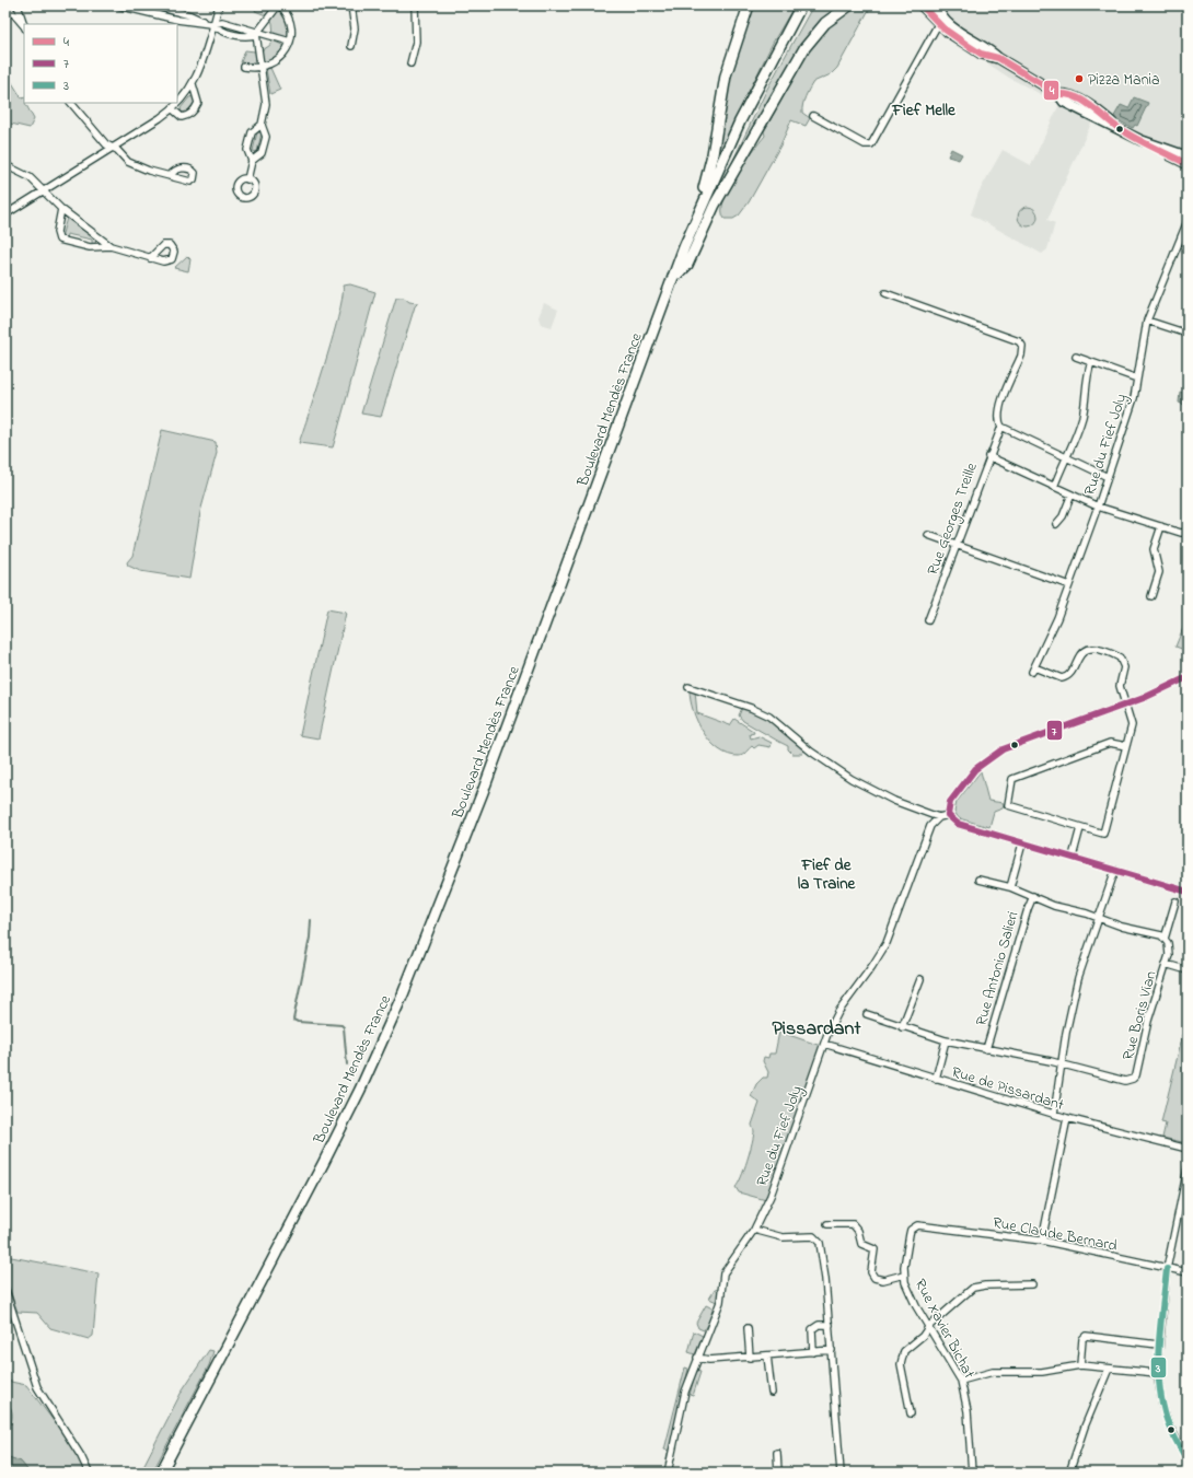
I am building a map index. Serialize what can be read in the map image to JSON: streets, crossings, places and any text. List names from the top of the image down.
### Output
{
  "streets": {
    "main road": ["Boulevard Mendès France"],
    "street": [
      "Rue du Fief Joly",
      "Rue Georges Treille",
      "Rue Antonio Salieri",
      "Rue Boris Vian",
      "Rue de Pissardant",
      "Rue Claude Bernard",
      "Rue Xavier Bichat"
    ]
  },
  "crossings": [
    ["Rue du Fief Joly", "Rue de Pissardant"],
    ["Rue Claude Bernard", "Rue Xavier Bichat"]
  ],
  "districts": ["Fief Melle", "Fief de la Traine", "Pissardant"],
  "places": ["Pizza Mania"],
  "lines": ["transit line 4", "transit line 7", "transit line 3"],
  "legend": ["4", "7", "3"]
}
